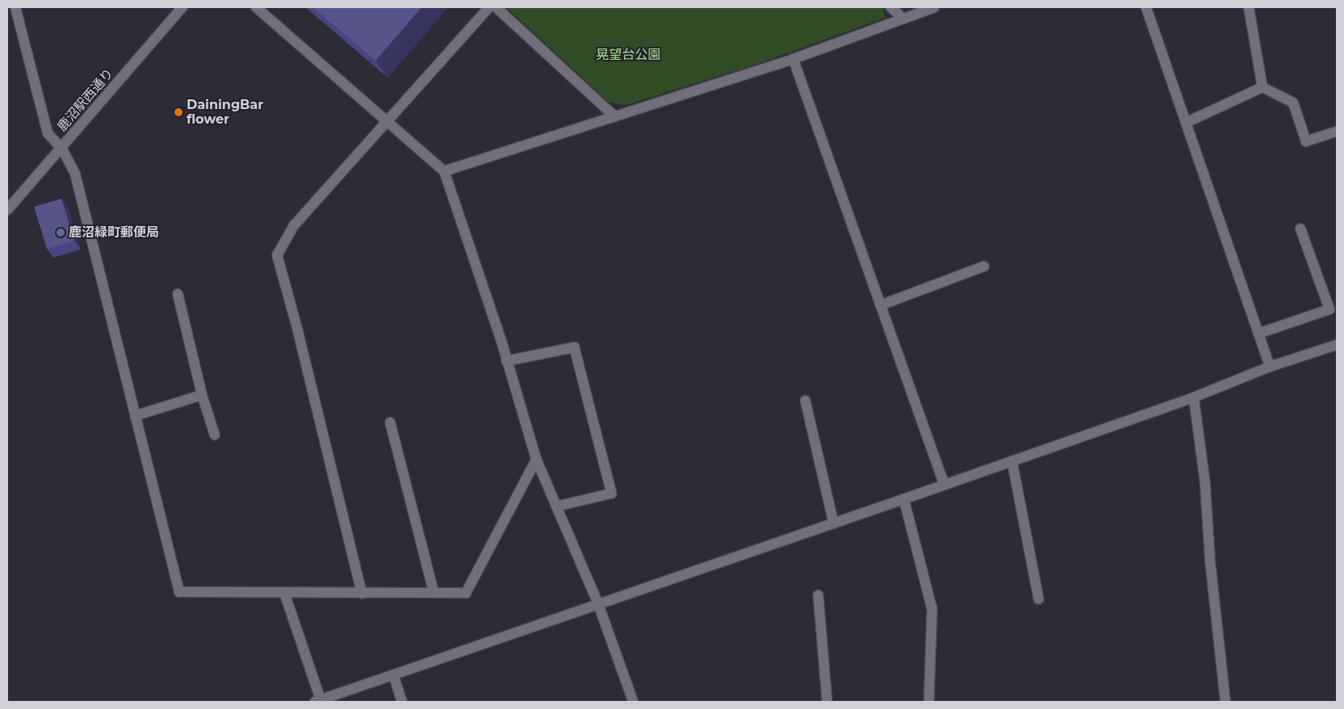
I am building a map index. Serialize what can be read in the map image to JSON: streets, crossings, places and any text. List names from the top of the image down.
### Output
{
  "streets": {
    "street": ["鹿沼駅西通り"]
  },
  "parks": ["晃望台公園"],
  "places": ["DainingBar flower", "鹿沼緑町郵便局"]
}
